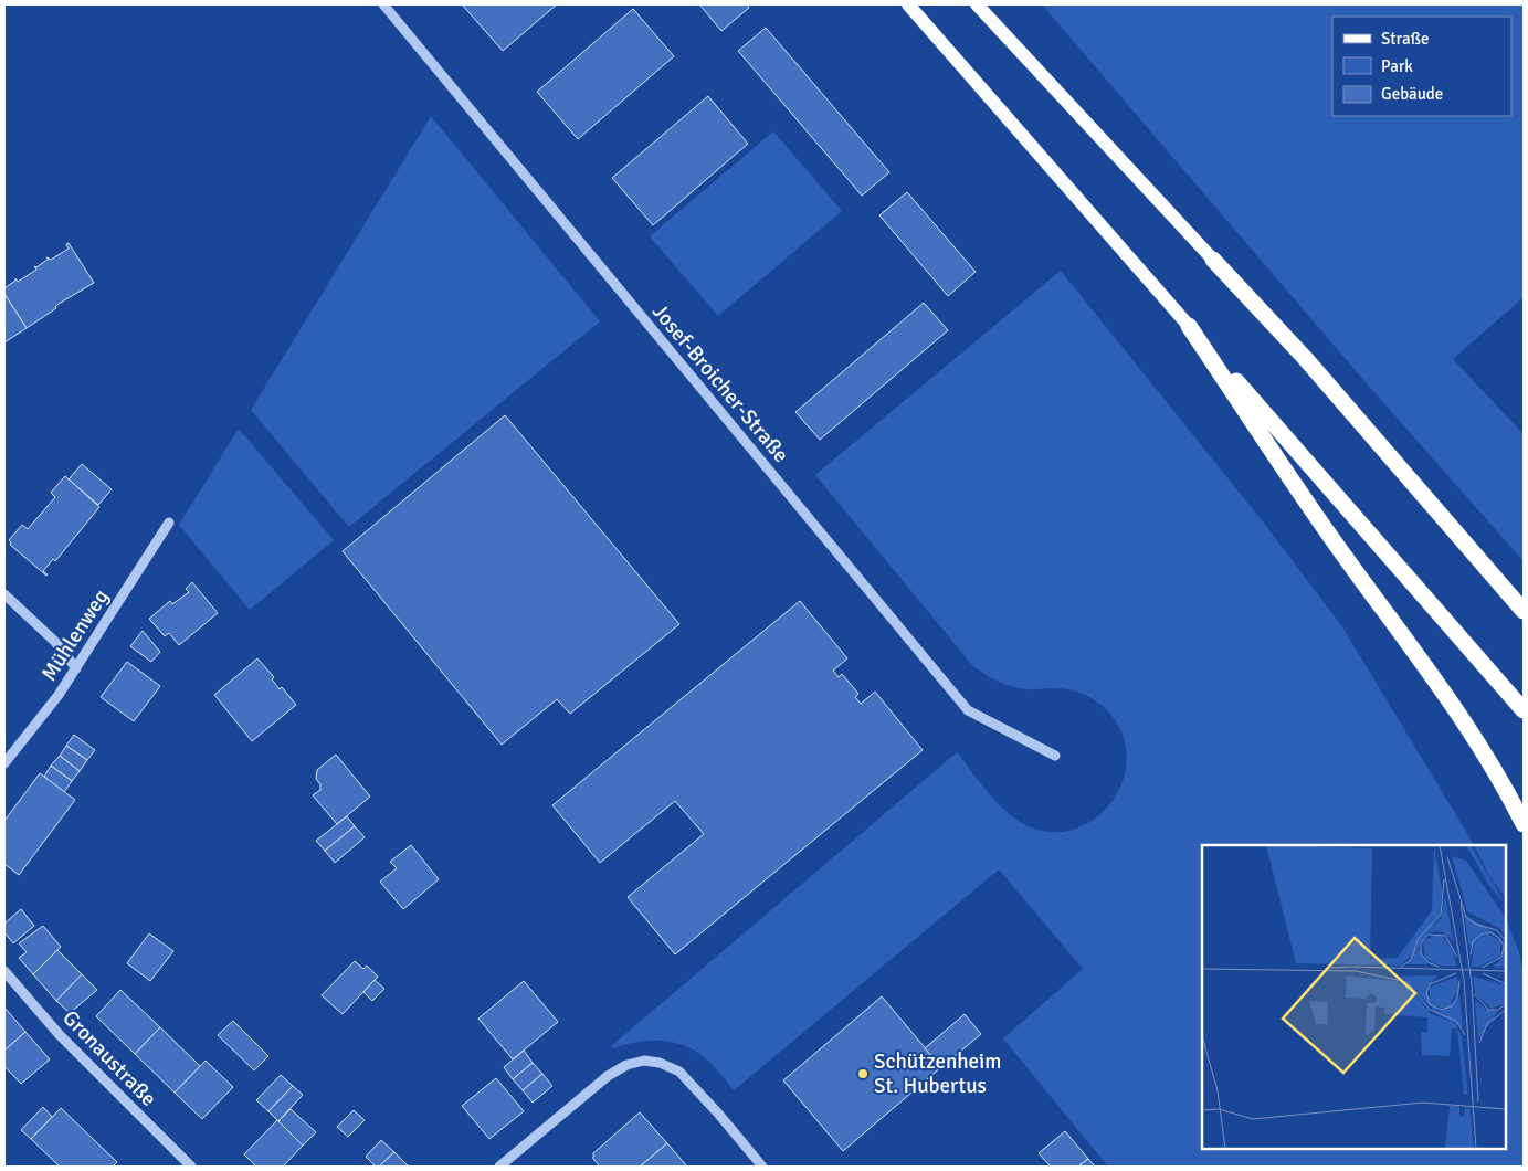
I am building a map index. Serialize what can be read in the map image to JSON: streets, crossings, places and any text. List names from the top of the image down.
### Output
{
  "streets": {
    "street": ["Josef-Broicher-Straße", "Mühlenweg", "Gronaustraße"]
  },
  "places": ["Schützenheim St. Hubertus"],
  "legend": ["Straße", "Park", "Gebäude"]
}
